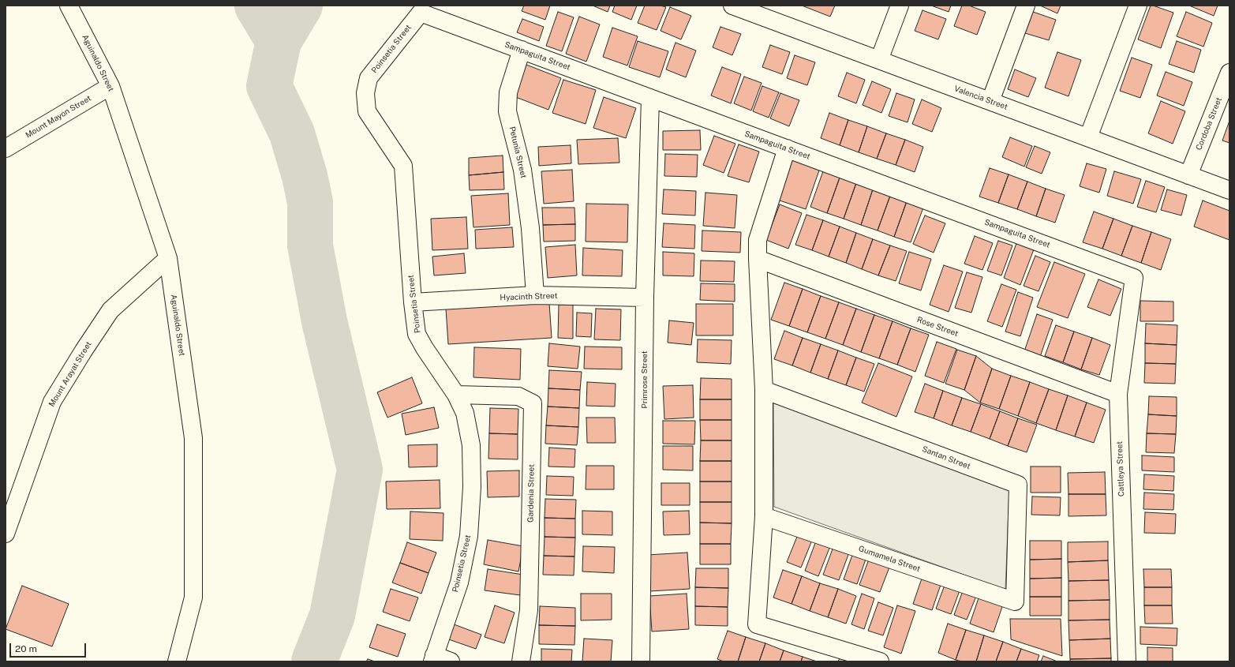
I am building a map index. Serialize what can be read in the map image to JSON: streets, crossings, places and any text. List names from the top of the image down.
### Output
{
  "streets": {
    "street": [
      "Poinsetia Street",
      "Sampaguita Street",
      "Aguinaldo Street",
      "Valencia Street",
      "Mount Mayon Street",
      "Cordoba Street",
      "Petunia Street",
      "Hyacinth Street",
      "Rose Street",
      "Mount Arayat Street",
      "Primrose Street",
      "Santan Street",
      "Cattleya Street",
      "Gardenia Street",
      "Gumamela Street"
    ]
  },
  "crossings": [
    ["Poinsetia Street", "Sampaguita Street"],
    ["Poinsetia Street", "Hyacinth Street"],
    ["Poinsetia Street", "Gardenia Street"],
    ["Sampaguita Street", "Petunia Street"],
    ["Sampaguita Street", "Primrose Street"],
    ["Sampaguita Street", "Cattleya Street"],
    ["Aguinaldo Street", "Mount Mayon Street"],
    ["Aguinaldo Street", "Mount Arayat Street"],
    ["Valencia Street", "Cordoba Street"],
    ["Petunia Street", "Hyacinth Street"],
    ["Hyacinth Street", "Primrose Street"],
    ["Rose Street", "Cattleya Street"],
    ["Santan Street", "Gumamela Street"]
  ],
  "scale_bar": "20 m"
}
